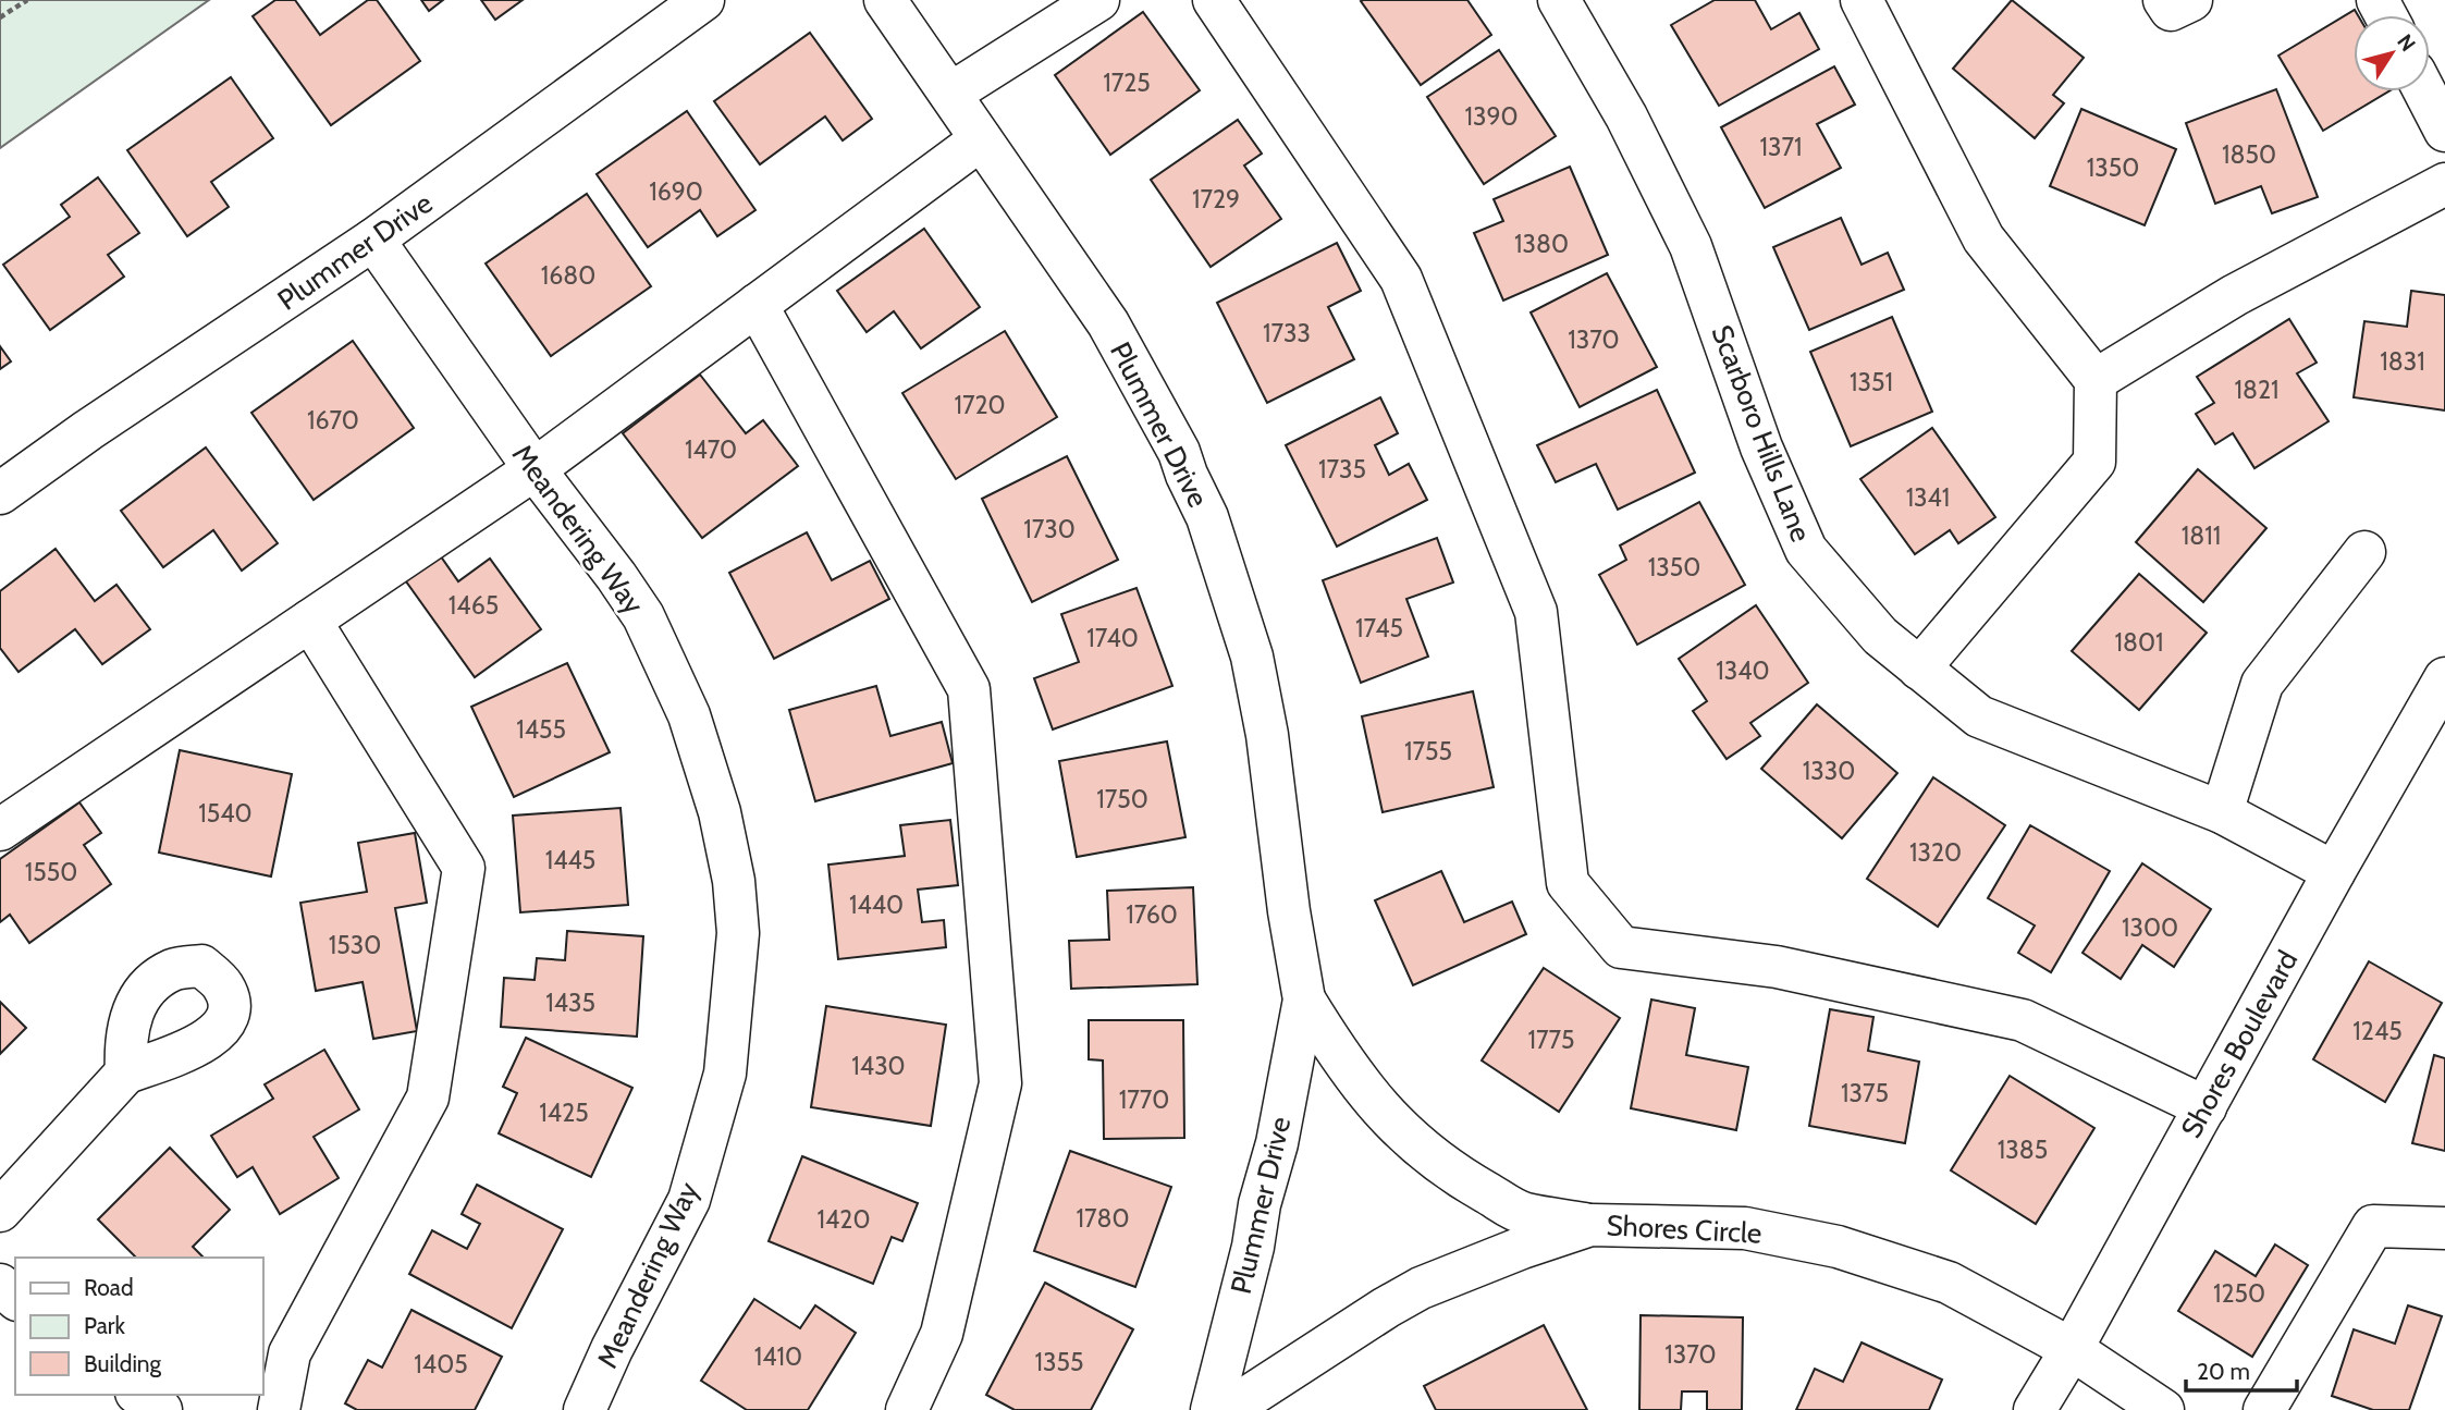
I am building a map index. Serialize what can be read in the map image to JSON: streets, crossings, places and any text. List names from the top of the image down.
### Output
{
  "streets": {
    "street": [
      "Plummer Drive",
      "Scarboro Hills Lane",
      "Meandering Way",
      "Shores Boulevard",
      "Shores Circle"
    ]
  },
  "crossings": [
    ["Plummer Drive", "Meandering Way"],
    ["Plummer Drive", "Shores Circle"],
    ["Scarboro Hills Lane", "Shores Boulevard"],
    ["Shores Boulevard", "Shores Circle"]
  ],
  "house_numbers": [
    "1725",
    "1390",
    "1371",
    "1850",
    "1350",
    "1690",
    "1729",
    "1380",
    "1680",
    "1733",
    "1370",
    "1831",
    "1351",
    "1821",
    "1720",
    "1670",
    "1470",
    "1735",
    "1341",
    "1730",
    "1811",
    "1350",
    "1465",
    "1745",
    "1740",
    "1801",
    "1340",
    "1455",
    "1755",
    "1330",
    "1750",
    "1540",
    "1320",
    "1445",
    "1550",
    "1440",
    "1760",
    "1300",
    "1530",
    "1435",
    "1245",
    "1775",
    "1430",
    "1375",
    "1770",
    "1425",
    "1385",
    "1780",
    "1420",
    "1250",
    "1370",
    "1410",
    "1355",
    "1405"
  ],
  "legend": ["Road", "Park", "Building"],
  "scale_bar": "20 m",
  "north": "top right"
}
